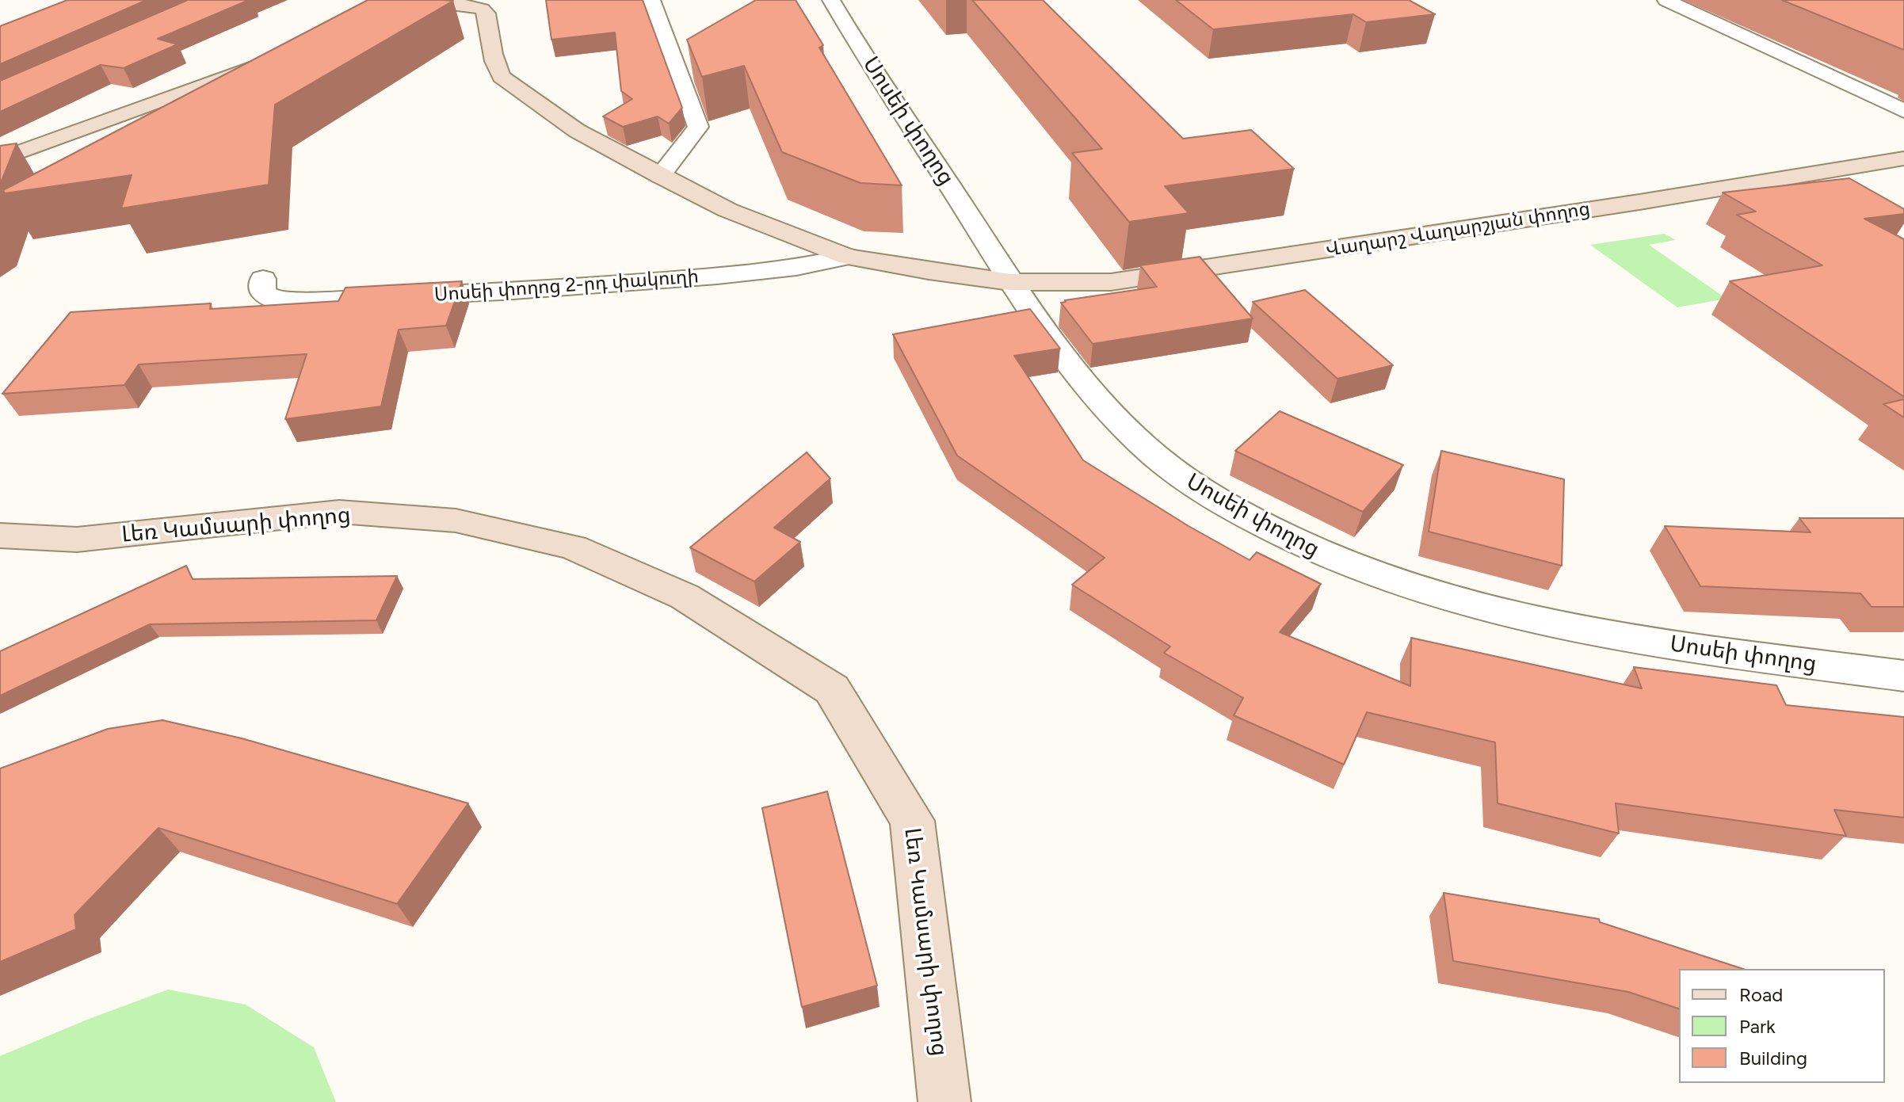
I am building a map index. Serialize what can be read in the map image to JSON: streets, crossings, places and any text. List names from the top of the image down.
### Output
{
  "streets": {
    "street": [
      "Սոսեի փողոց",
      "Վաղարշ Վաղարշյան փողոց",
      "Սոսեի փողոց 2-րդ փակուղի",
      "Լեռ Կամսարի փողոց"
    ]
  },
  "crossings": [
    ["Սոսեի փողոց", "Վաղարշ Վաղարշյան փողոց"],
    ["Սոսեի փողոց", "Սոսեի փողոց 2-րդ փակուղի"],
    ["Վաղարշ Վաղարշյան փողոց", "Սոսեի փողոց 2-րդ փակուղի"]
  ],
  "legend": ["Road", "Park", "Building"]
}
